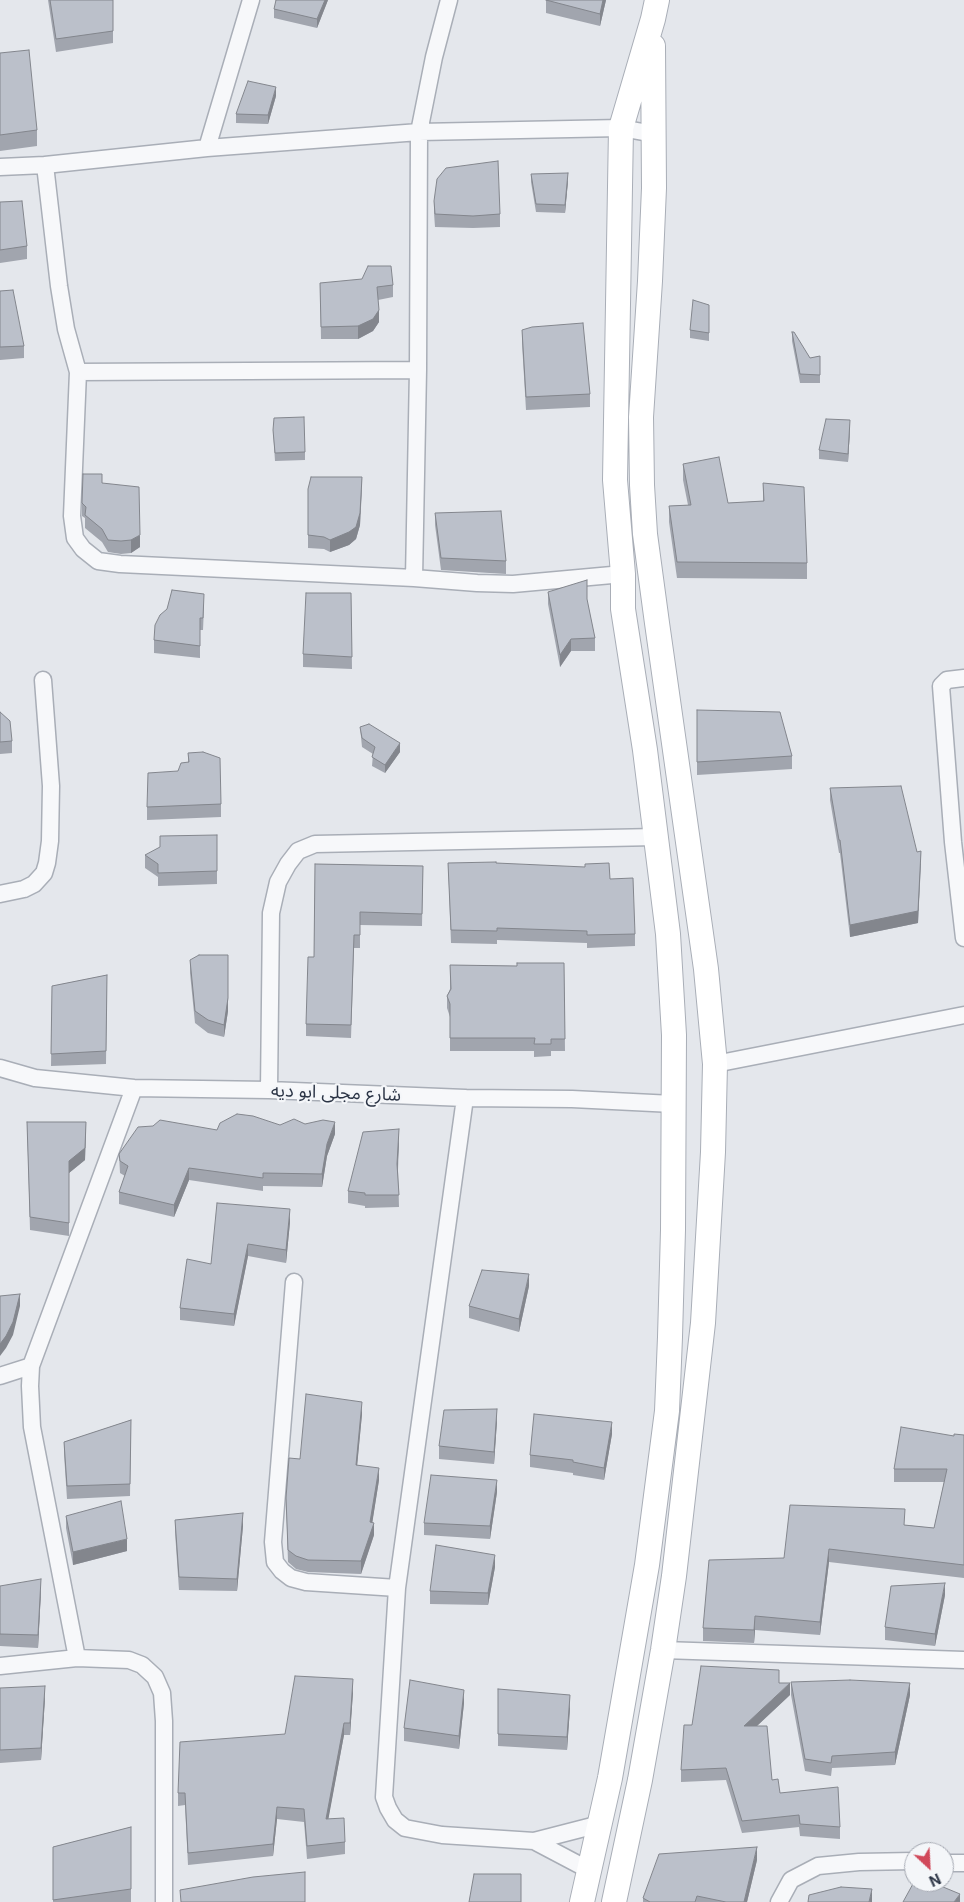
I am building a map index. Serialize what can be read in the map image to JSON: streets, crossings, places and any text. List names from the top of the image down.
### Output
{
  "streets": {
    "street": ["شارع مجلى ابو ديه"]
  },
  "north": "bottom right"
}
